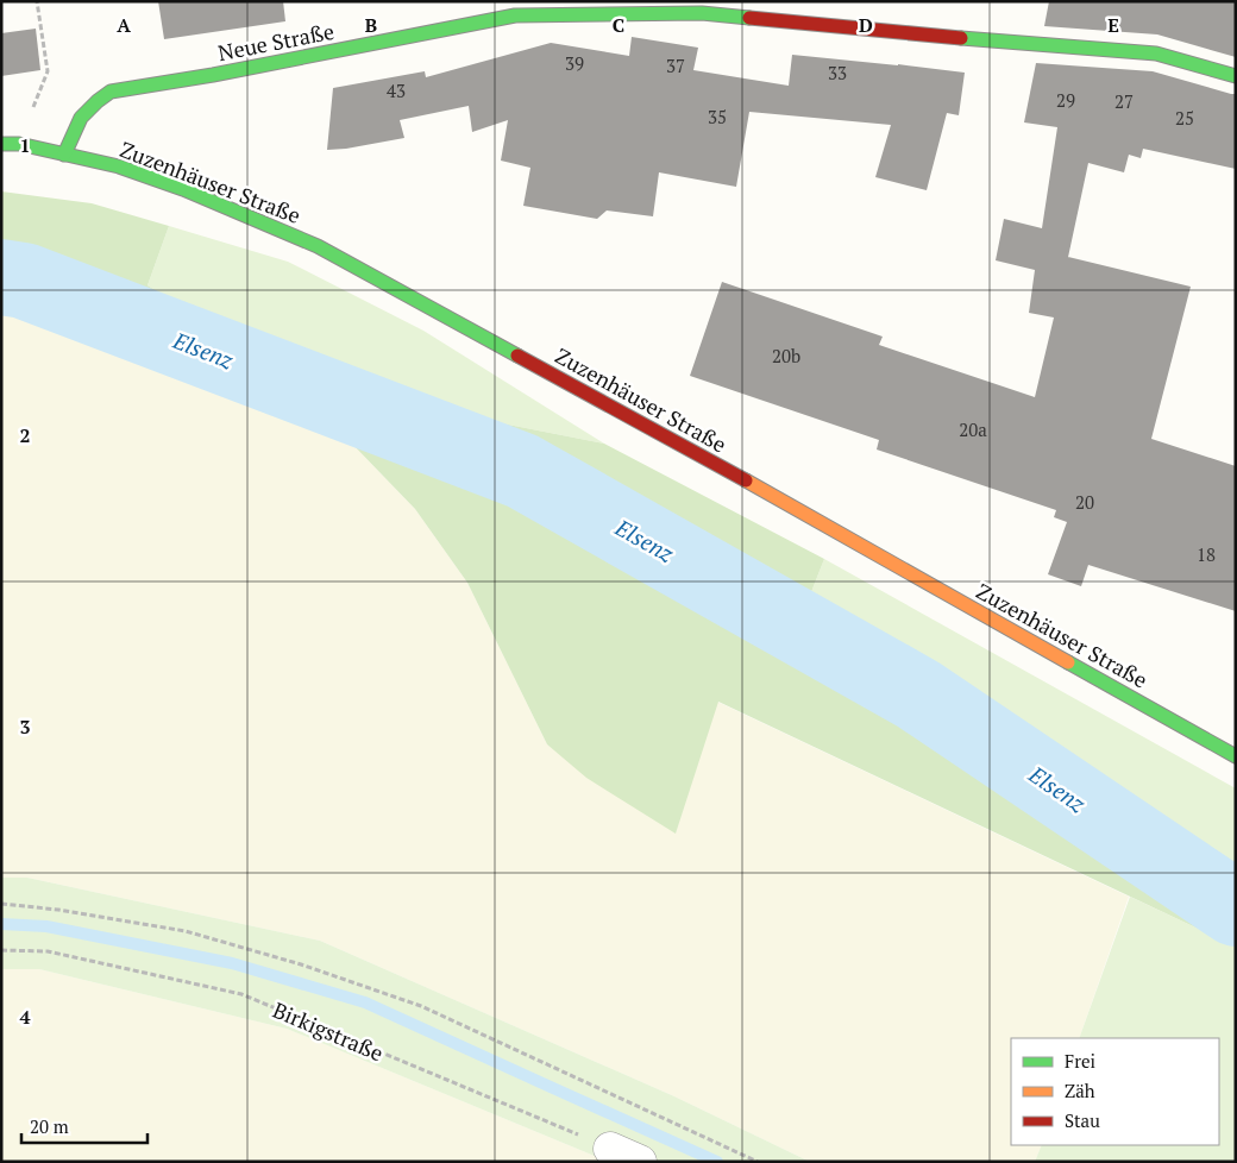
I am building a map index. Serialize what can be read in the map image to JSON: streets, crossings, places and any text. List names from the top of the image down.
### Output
{
  "streets": {
    "main road": ["Neue Straße", "Zuzenhäuser Straße"],
    "path": ["Birkigstraße"]
  },
  "crossings": [
    ["Neue Straße", "Zuzenhäuser Straße"]
  ],
  "water": ["Elsenz"],
  "house_numbers": [
    "39",
    "37",
    "33",
    "43",
    "29",
    "27",
    "35",
    "25",
    "20b",
    "20a",
    "20",
    "18"
  ],
  "legend": ["Frei", "Zäh", "Stau"],
  "scale_bar": "20 m",
  "grid": {
    "columns": [
      "A",
      "B",
      "C",
      "D",
      "E"
    ],
    "rows": [
      "1",
      "2",
      "3",
      "4"
    ]
  }
}
